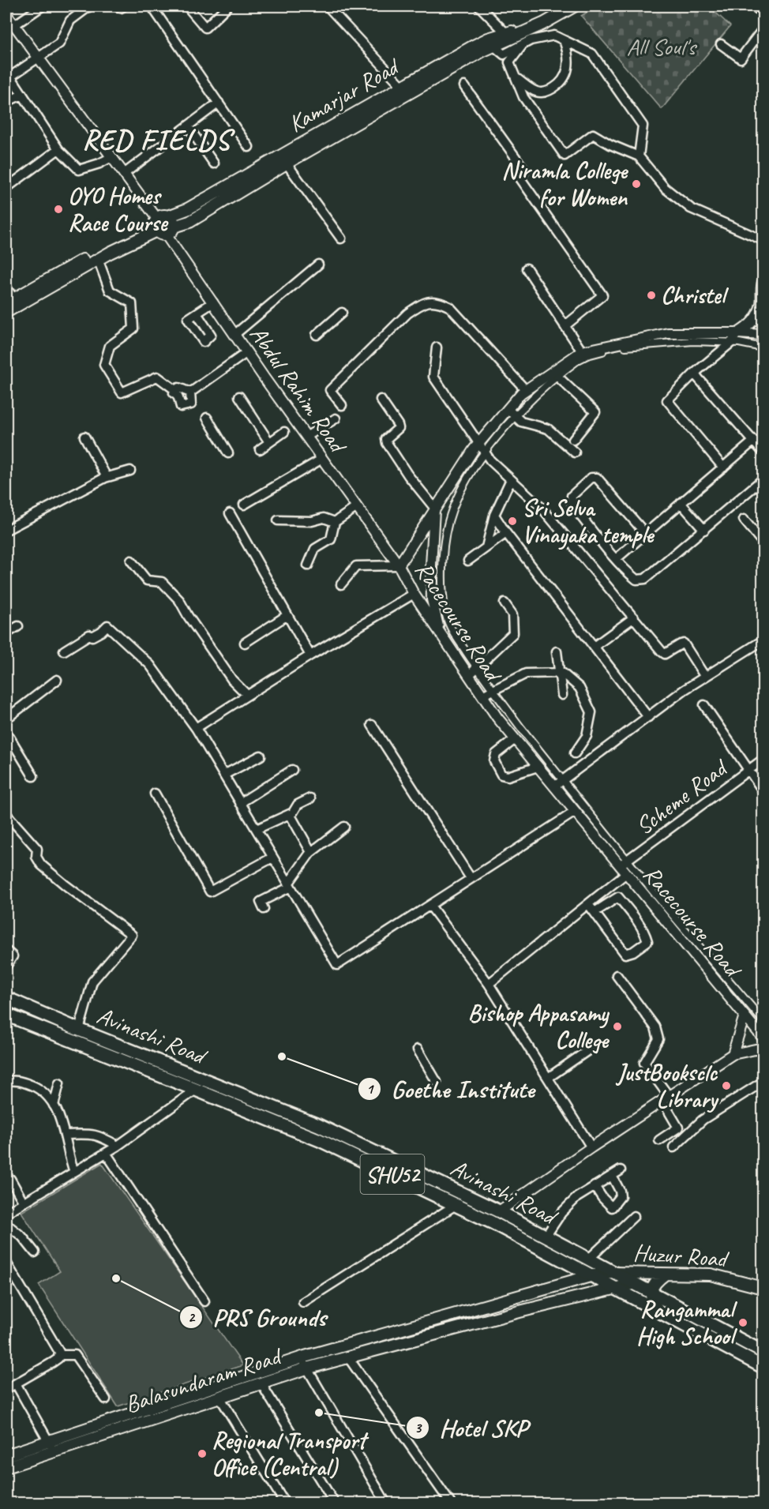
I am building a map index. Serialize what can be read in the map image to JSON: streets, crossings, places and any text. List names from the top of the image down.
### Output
{
  "streets": {
    "main road": [
      "Kamarjar Road",
      "Avinashi Road",
      "SHU52",
      "Huzur Road",
      "Balasundaram Road"
    ],
    "street": ["Abdul Rahim Road", "Racecourse Road", "Scheme Road"]
  },
  "crossings": [
    ["Kamarjar Road", "Abdul Rahim Road"],
    ["Abdul Rahim Road", "Racecourse Road"],
    ["Racecourse Road", "Scheme Road"],
    ["Avinashi Road", "Huzur Road"],
    ["Avinashi Road", "Balasundaram Road"],
    ["Huzur Road", "Balasundaram Road"]
  ],
  "districts": ["RED FIELDS"],
  "parks": ["All Soul's"],
  "places": [
    "Niramla College for Women",
    "OYO Homes Race Course",
    "Christel",
    "Sri Selva Vinayaka temple",
    "Bishop Appasamy College",
    "Goethe Institute",
    "JustBooksclc Library",
    "PRS Grounds",
    "Rangammal High School",
    "Hotel SKP",
    "Regional Transport Office (Central)"
  ]
}
